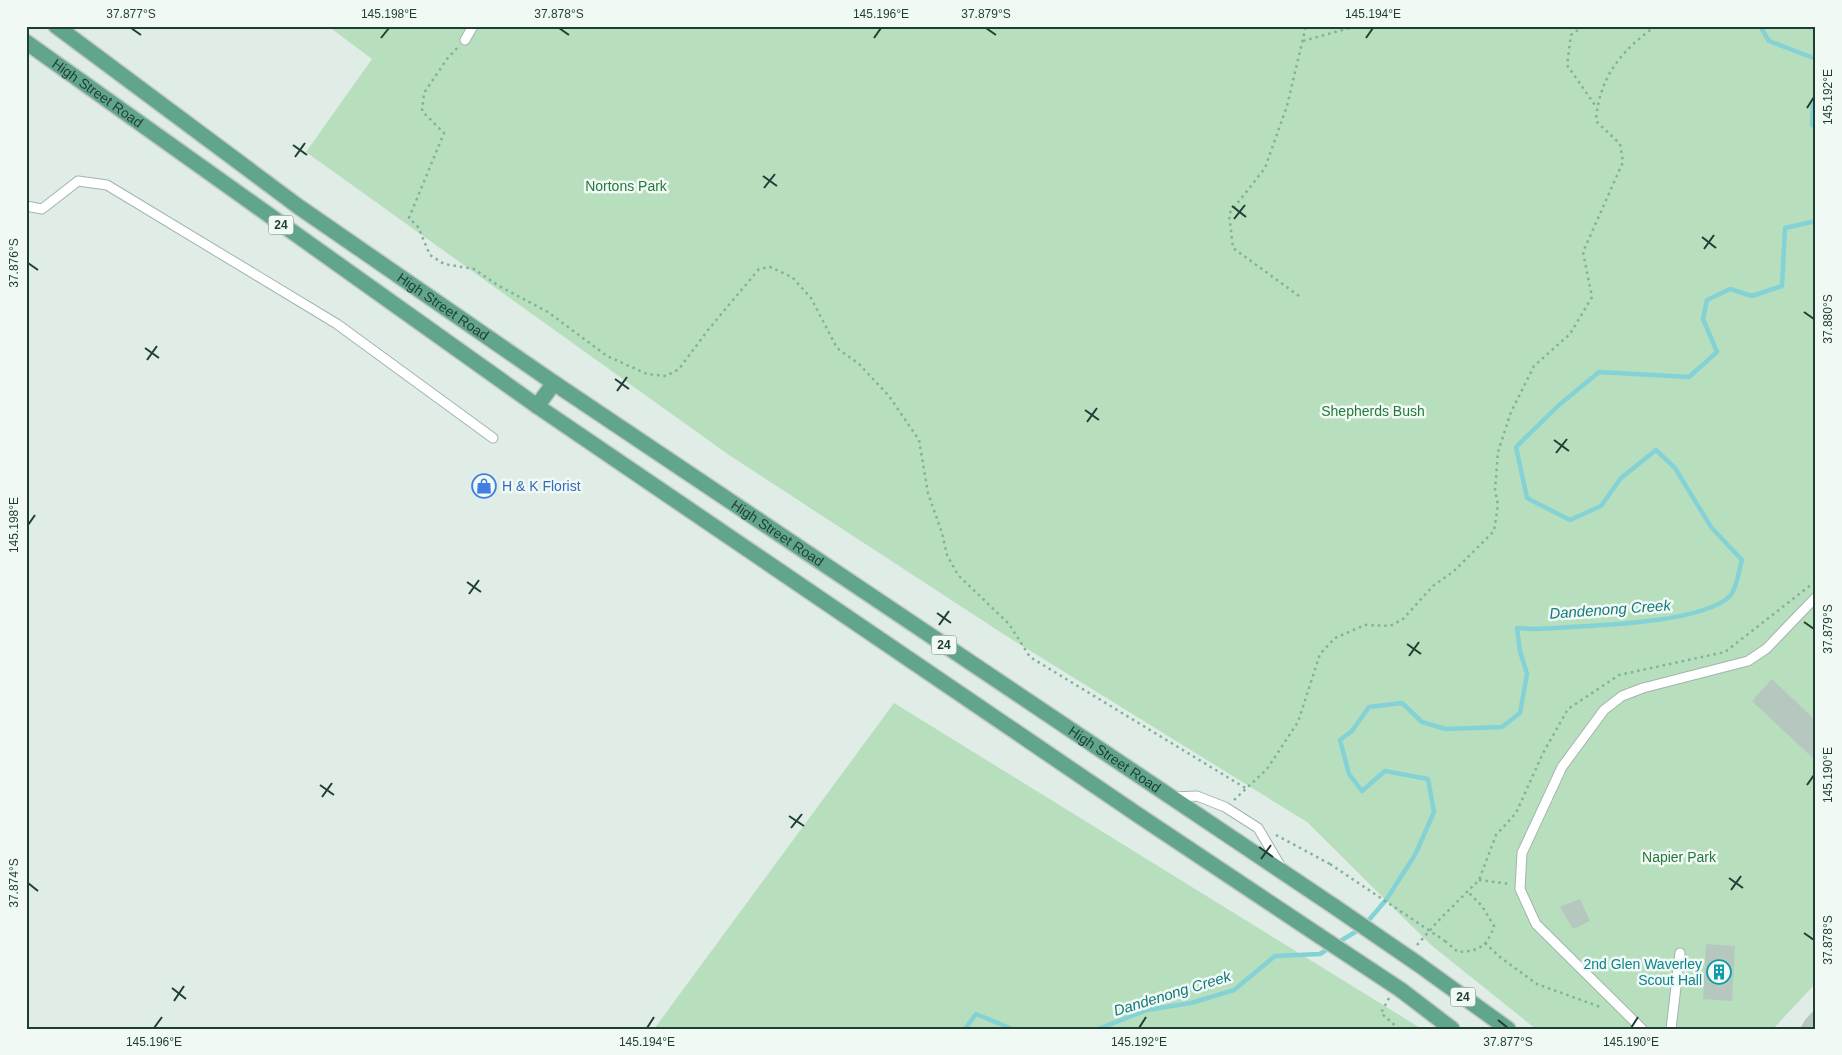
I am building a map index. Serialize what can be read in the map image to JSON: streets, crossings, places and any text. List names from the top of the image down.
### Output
{
  "streets": {
    "main road": ["High Street Road", "24"]
  },
  "water": ["Dandenong Creek"],
  "parks": ["Nortons Park", "Shepherds Bush", "Napier Park"],
  "places": {
    "shop": ["H & K Florist"],
    "building": ["2nd Glen Waverley Scout Hall"]
  },
  "coordinates": [
    "37.877°S",
    "145.198°E",
    "37.878°S",
    "145.196°E",
    "37.879°S",
    "145.194°E",
    "145.192°E",
    "37.876°S",
    "37.880°S",
    "145.190°E",
    "37.874°S"
  ]
}
